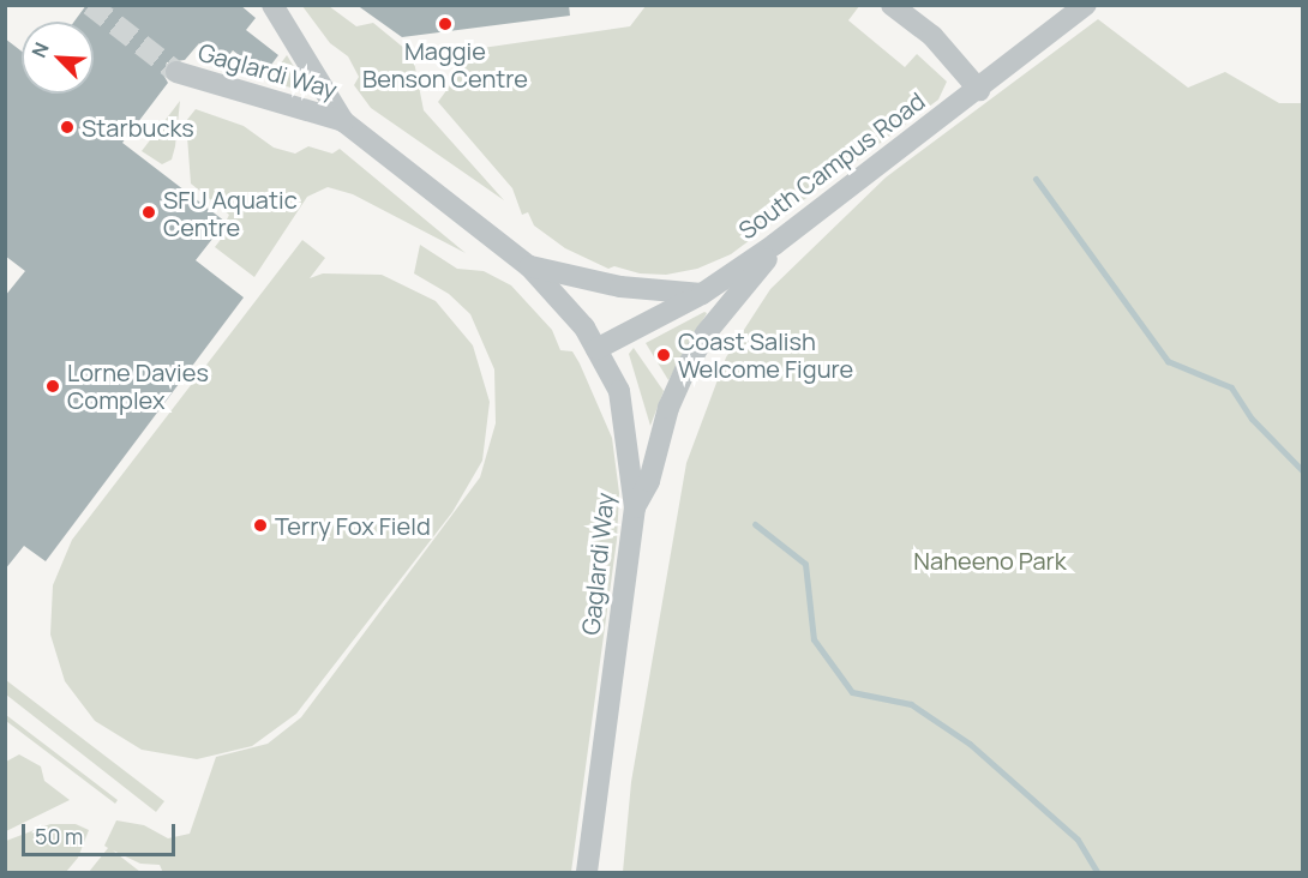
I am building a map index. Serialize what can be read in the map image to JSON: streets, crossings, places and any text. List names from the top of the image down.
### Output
{
  "streets": {
    "street": ["Gaglardi Way", "South Campus Road"]
  },
  "crossings": [
    ["Gaglardi Way", "South Campus Road"]
  ],
  "parks": ["Naheeno Park"],
  "places": [
    "Maggie Benson Centre",
    "Starbucks",
    "SFU Aquatic Centre",
    "Coast Salish Welcome Figure",
    "Lorne Davies Complex",
    "Terry Fox Field"
  ],
  "scale_bar": "50 m",
  "north": "top left"
}
